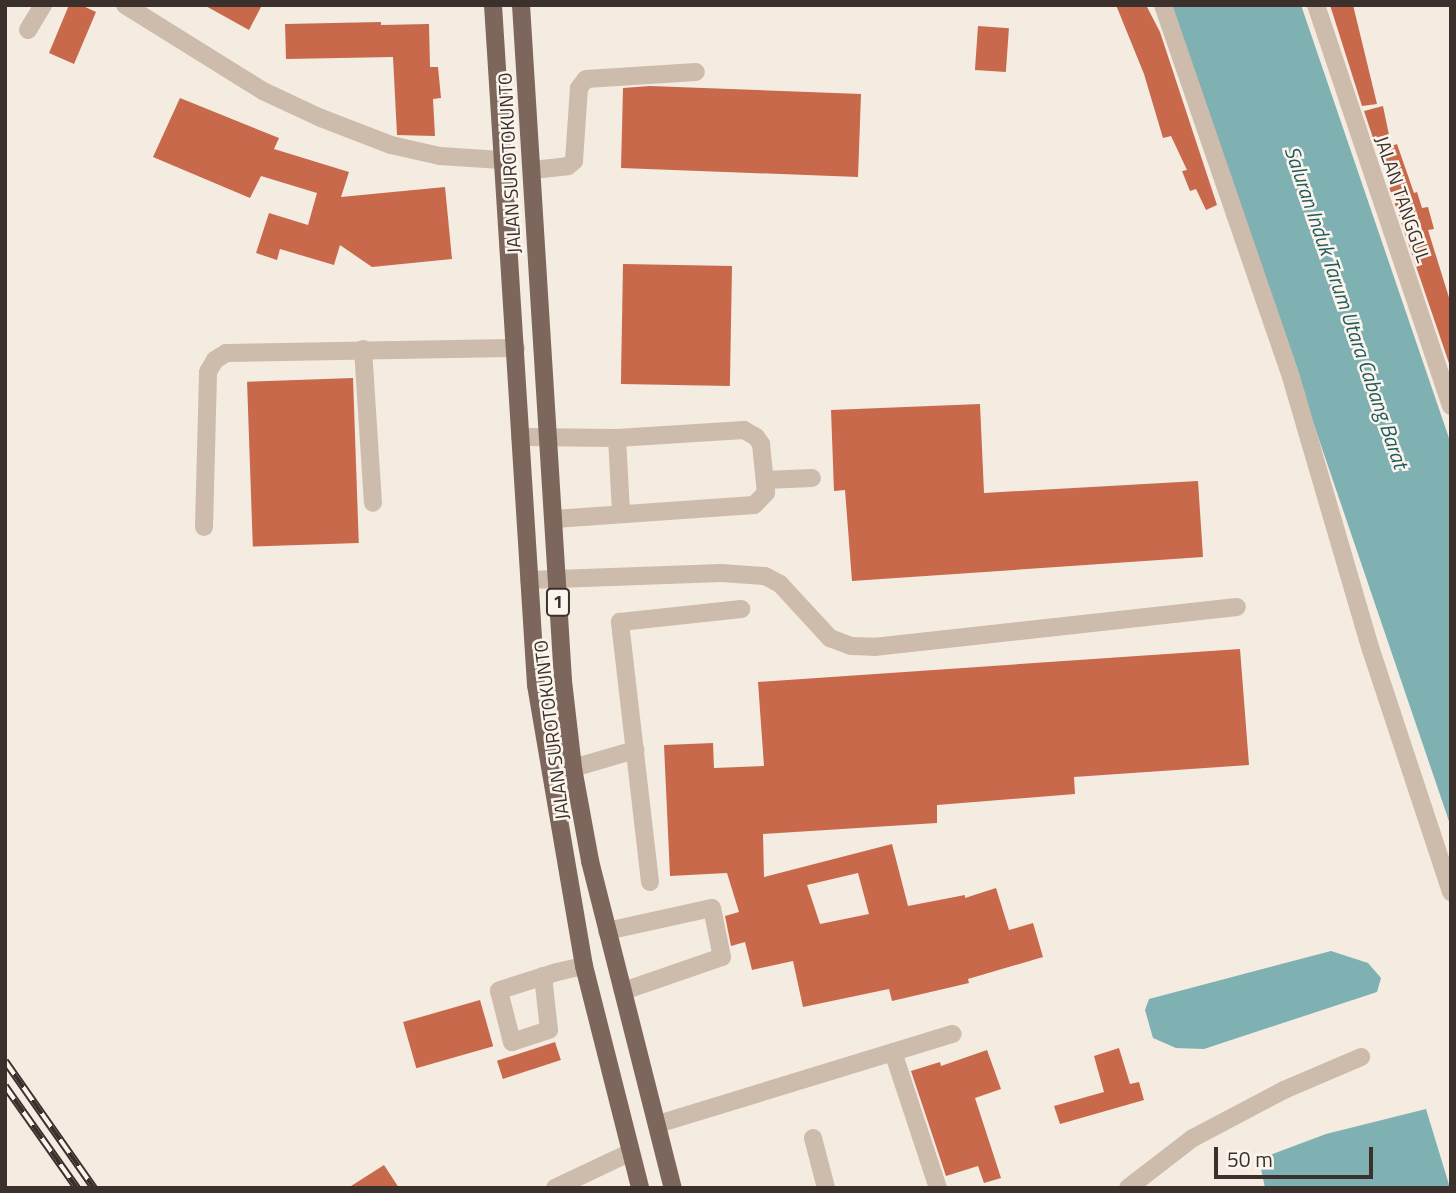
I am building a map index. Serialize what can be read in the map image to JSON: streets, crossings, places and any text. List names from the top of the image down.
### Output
{
  "streets": {
    "main road": ["JALAN SUROTOKUNTO", "1"],
    "street": ["JALAN TANGGUL"]
  },
  "water": ["Saluran Induk Tarum Utara Cabang Barat"],
  "scale_bar": "50 m"
}
